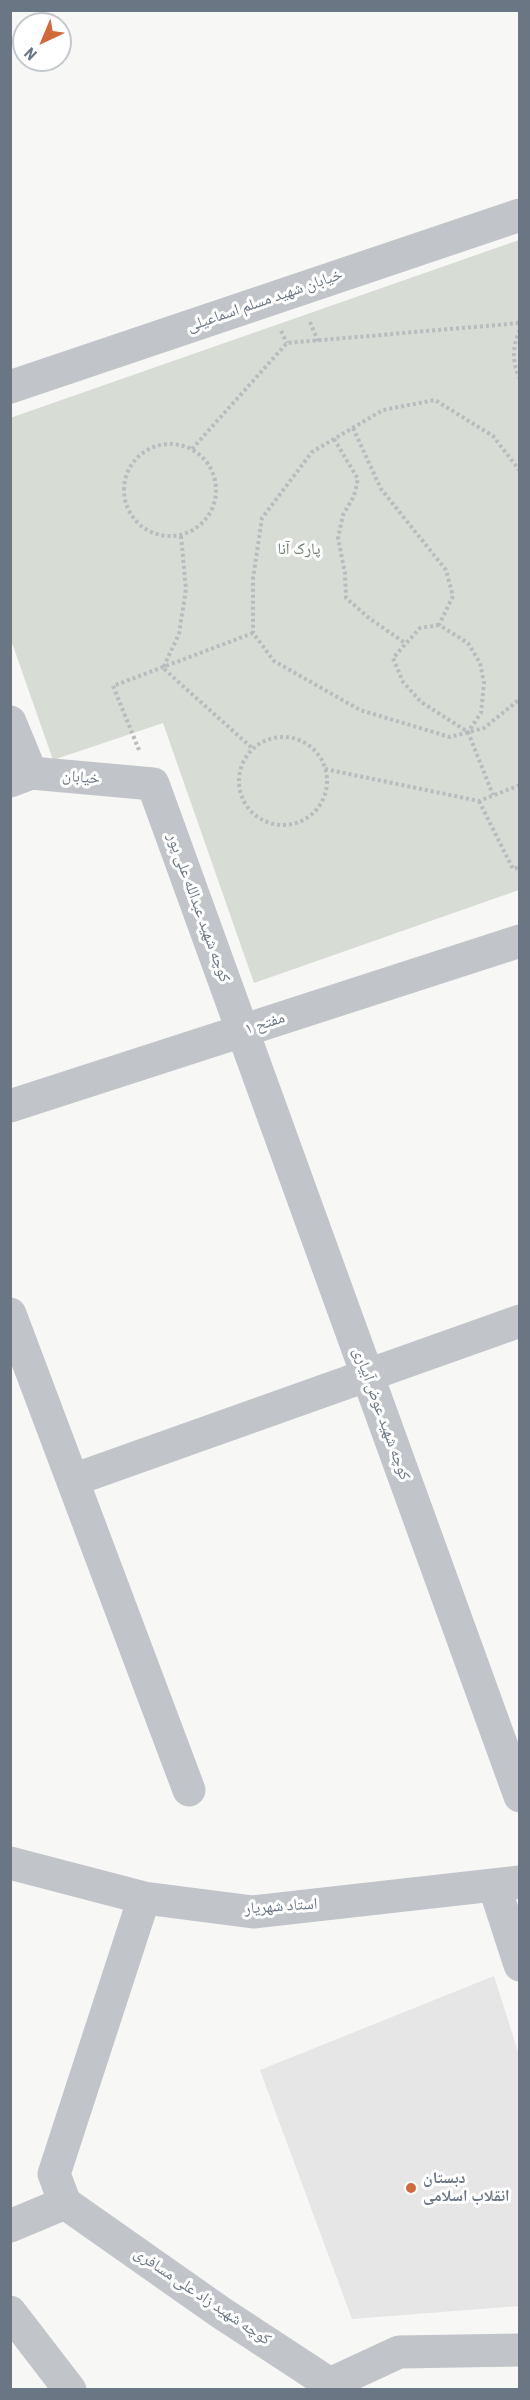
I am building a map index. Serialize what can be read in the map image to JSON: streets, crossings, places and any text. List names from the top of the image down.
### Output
{
  "streets": {
    "street": [
      "خیابان شهید مسلم اسماعیلی",
      "خیابان",
      "کوچه شهید عبدالله علی پور",
      "مفتح ۱",
      "کوچه شهید عوض آبیاری",
      "استاد شهریار",
      "کوچه شهید زاد علی مسافری"
    ]
  },
  "crossings": [
    ["خیابان", "کوچه شهید عبدالله علی پور"],
    ["کوچه شهید عبدالله علی پور", "مفتح ۱"],
    ["کوچه شهید عبدالله علی پور", "کوچه شهید عوض آبیاری"],
    ["مفتح ۱", "کوچه شهید عوض آبیاری"]
  ],
  "parks": ["پارک آنا"],
  "places": ["دبستان انقلاب اسلامی"],
  "north": "bottom left"
}
